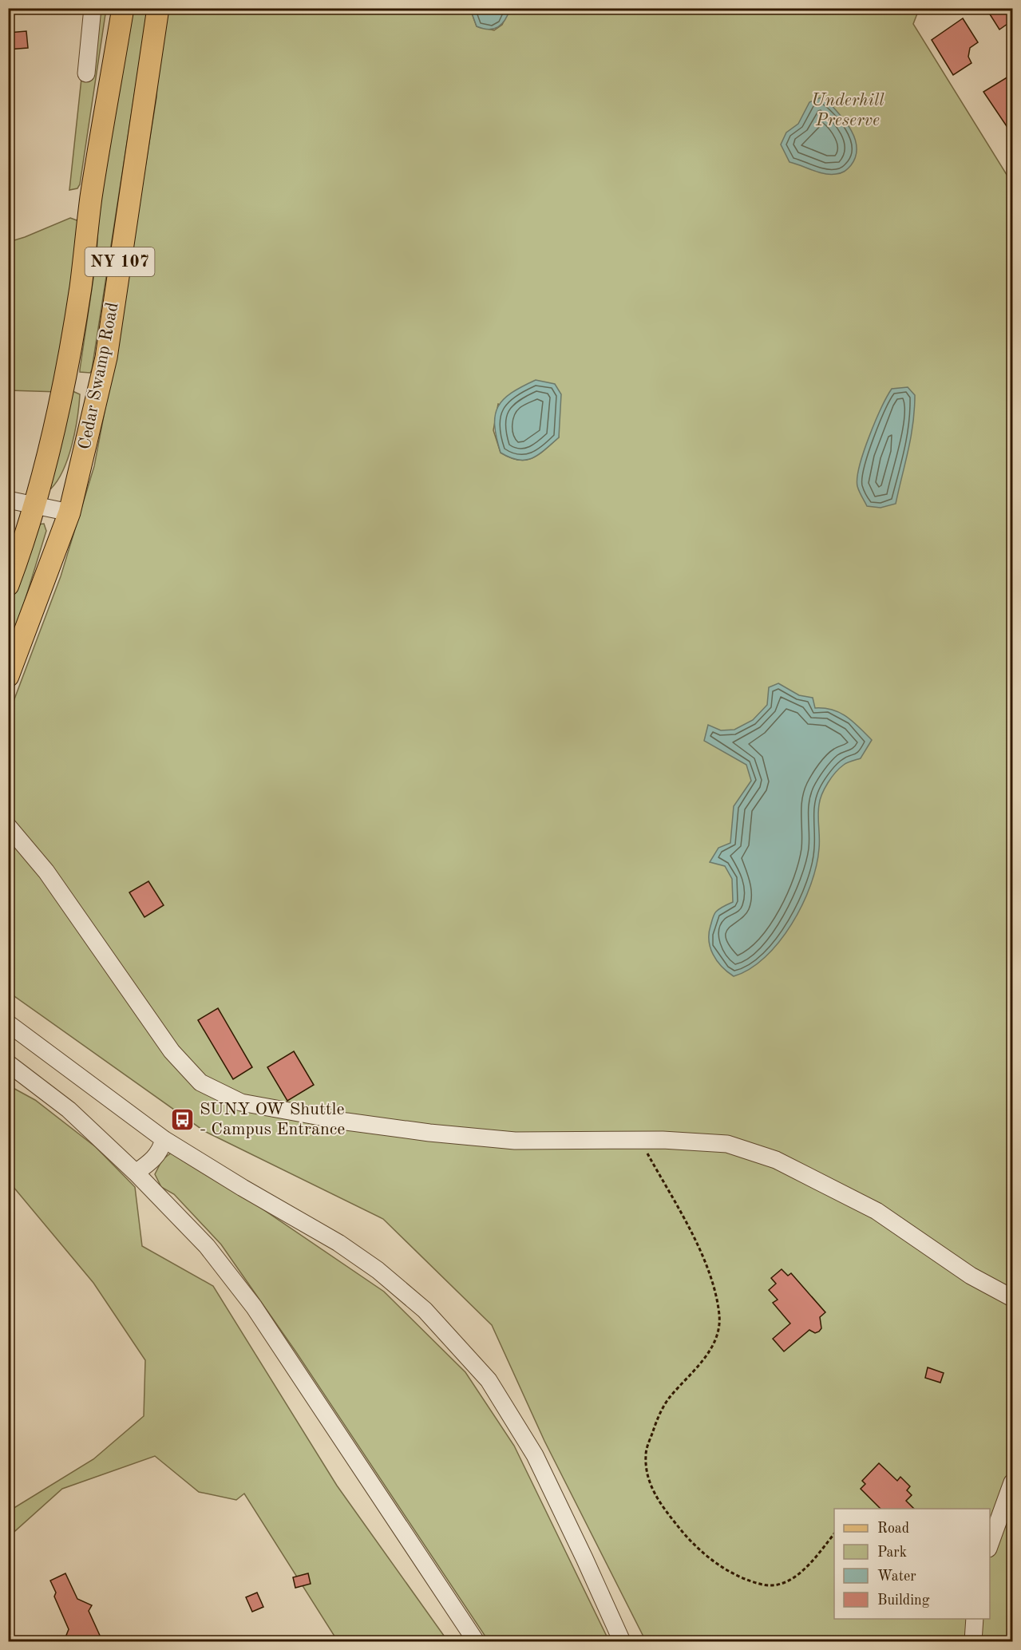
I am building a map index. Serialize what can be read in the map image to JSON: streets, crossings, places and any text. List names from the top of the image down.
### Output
{
  "streets": {
    "main road": ["NY 107", "Cedar Swamp Road"]
  },
  "parks": ["Underhill Preserve"],
  "places": {
    "bus stop": ["SUNY OW Shuttle - Campus Entrance"]
  },
  "legend": [
    "Road",
    "Park",
    "Water",
    "Building"
  ]
}
